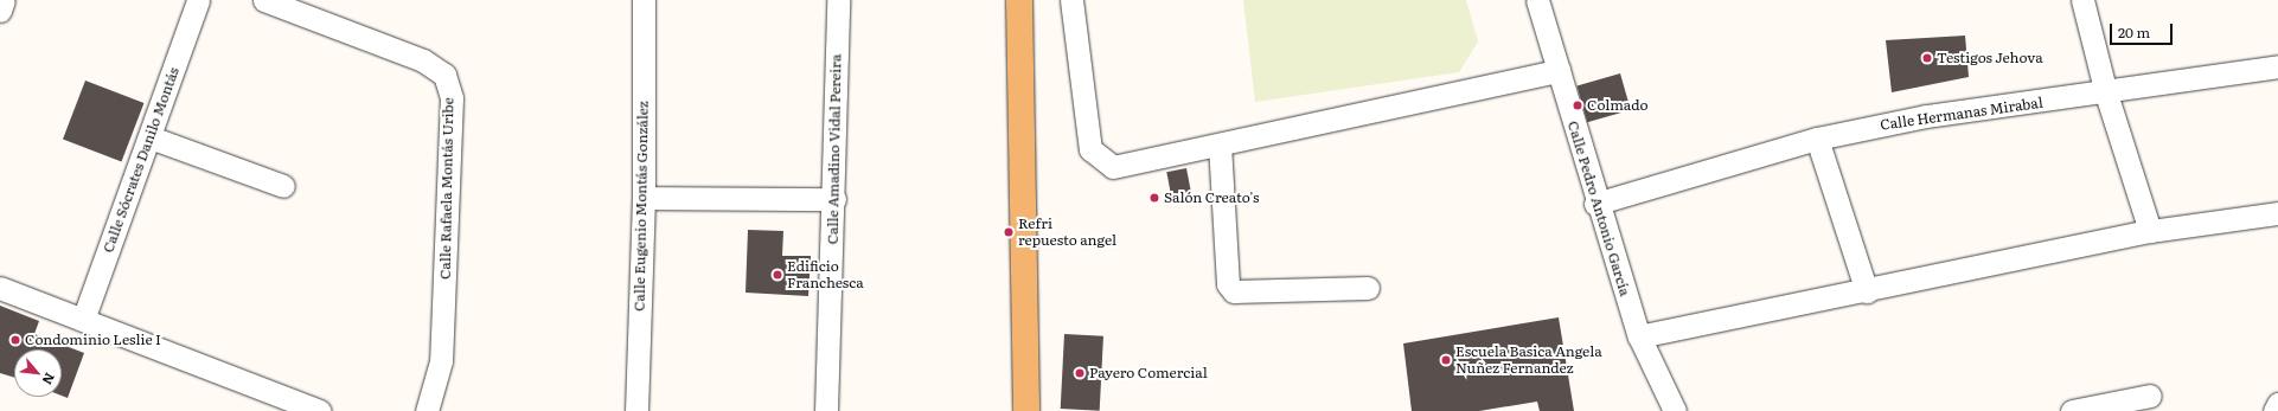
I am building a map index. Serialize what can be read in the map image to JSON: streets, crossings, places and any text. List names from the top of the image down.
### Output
{
  "streets": {
    "street": [
      "Calle Hermanas Mirabal",
      "Calle Amadino Vidal Pereira",
      "Calle Sócrates Danilo Montás",
      "Calle Rafaela Montás Uribe",
      "Calle Eugenio Montás González",
      "Calle Pedro Antonio García"
    ]
  },
  "crossings": [
    ["Calle Hermanas Mirabal", "Calle Pedro Antonio García"]
  ],
  "places": [
    "Testigos Jehova",
    "Colmado",
    "Salón Creato's",
    "Refri repuesto angel",
    "Edificio Franchesca",
    "Condominio Leslie I",
    "Escuela Basica Angela Nuñez Fernandez",
    "Payero Comercial"
  ],
  "scale_bar": "20 m",
  "north": "bottom right"
}
